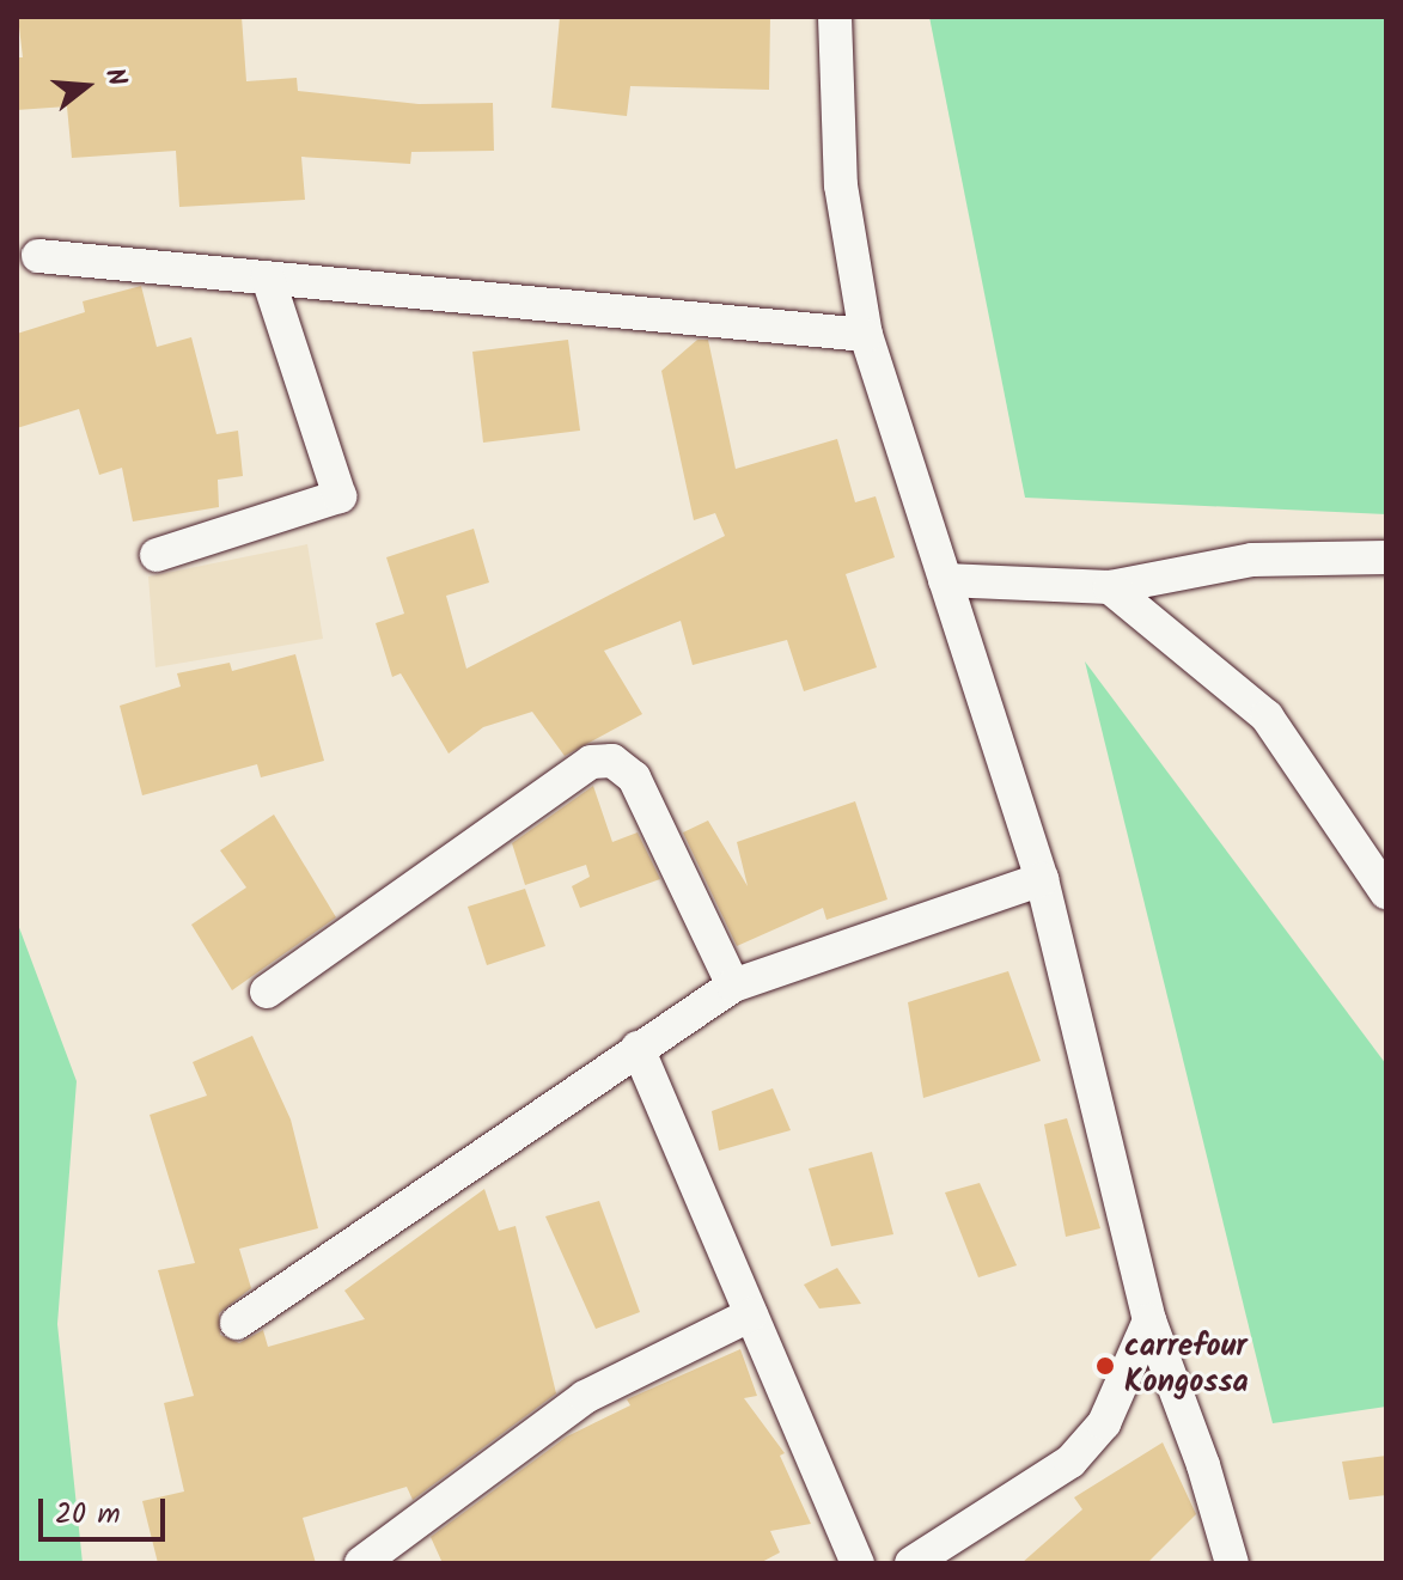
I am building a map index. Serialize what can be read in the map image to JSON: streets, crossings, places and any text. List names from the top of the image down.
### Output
{
  "places": ["carrefour Kongossa"],
  "scale_bar": "20 m",
  "north": "right"
}
